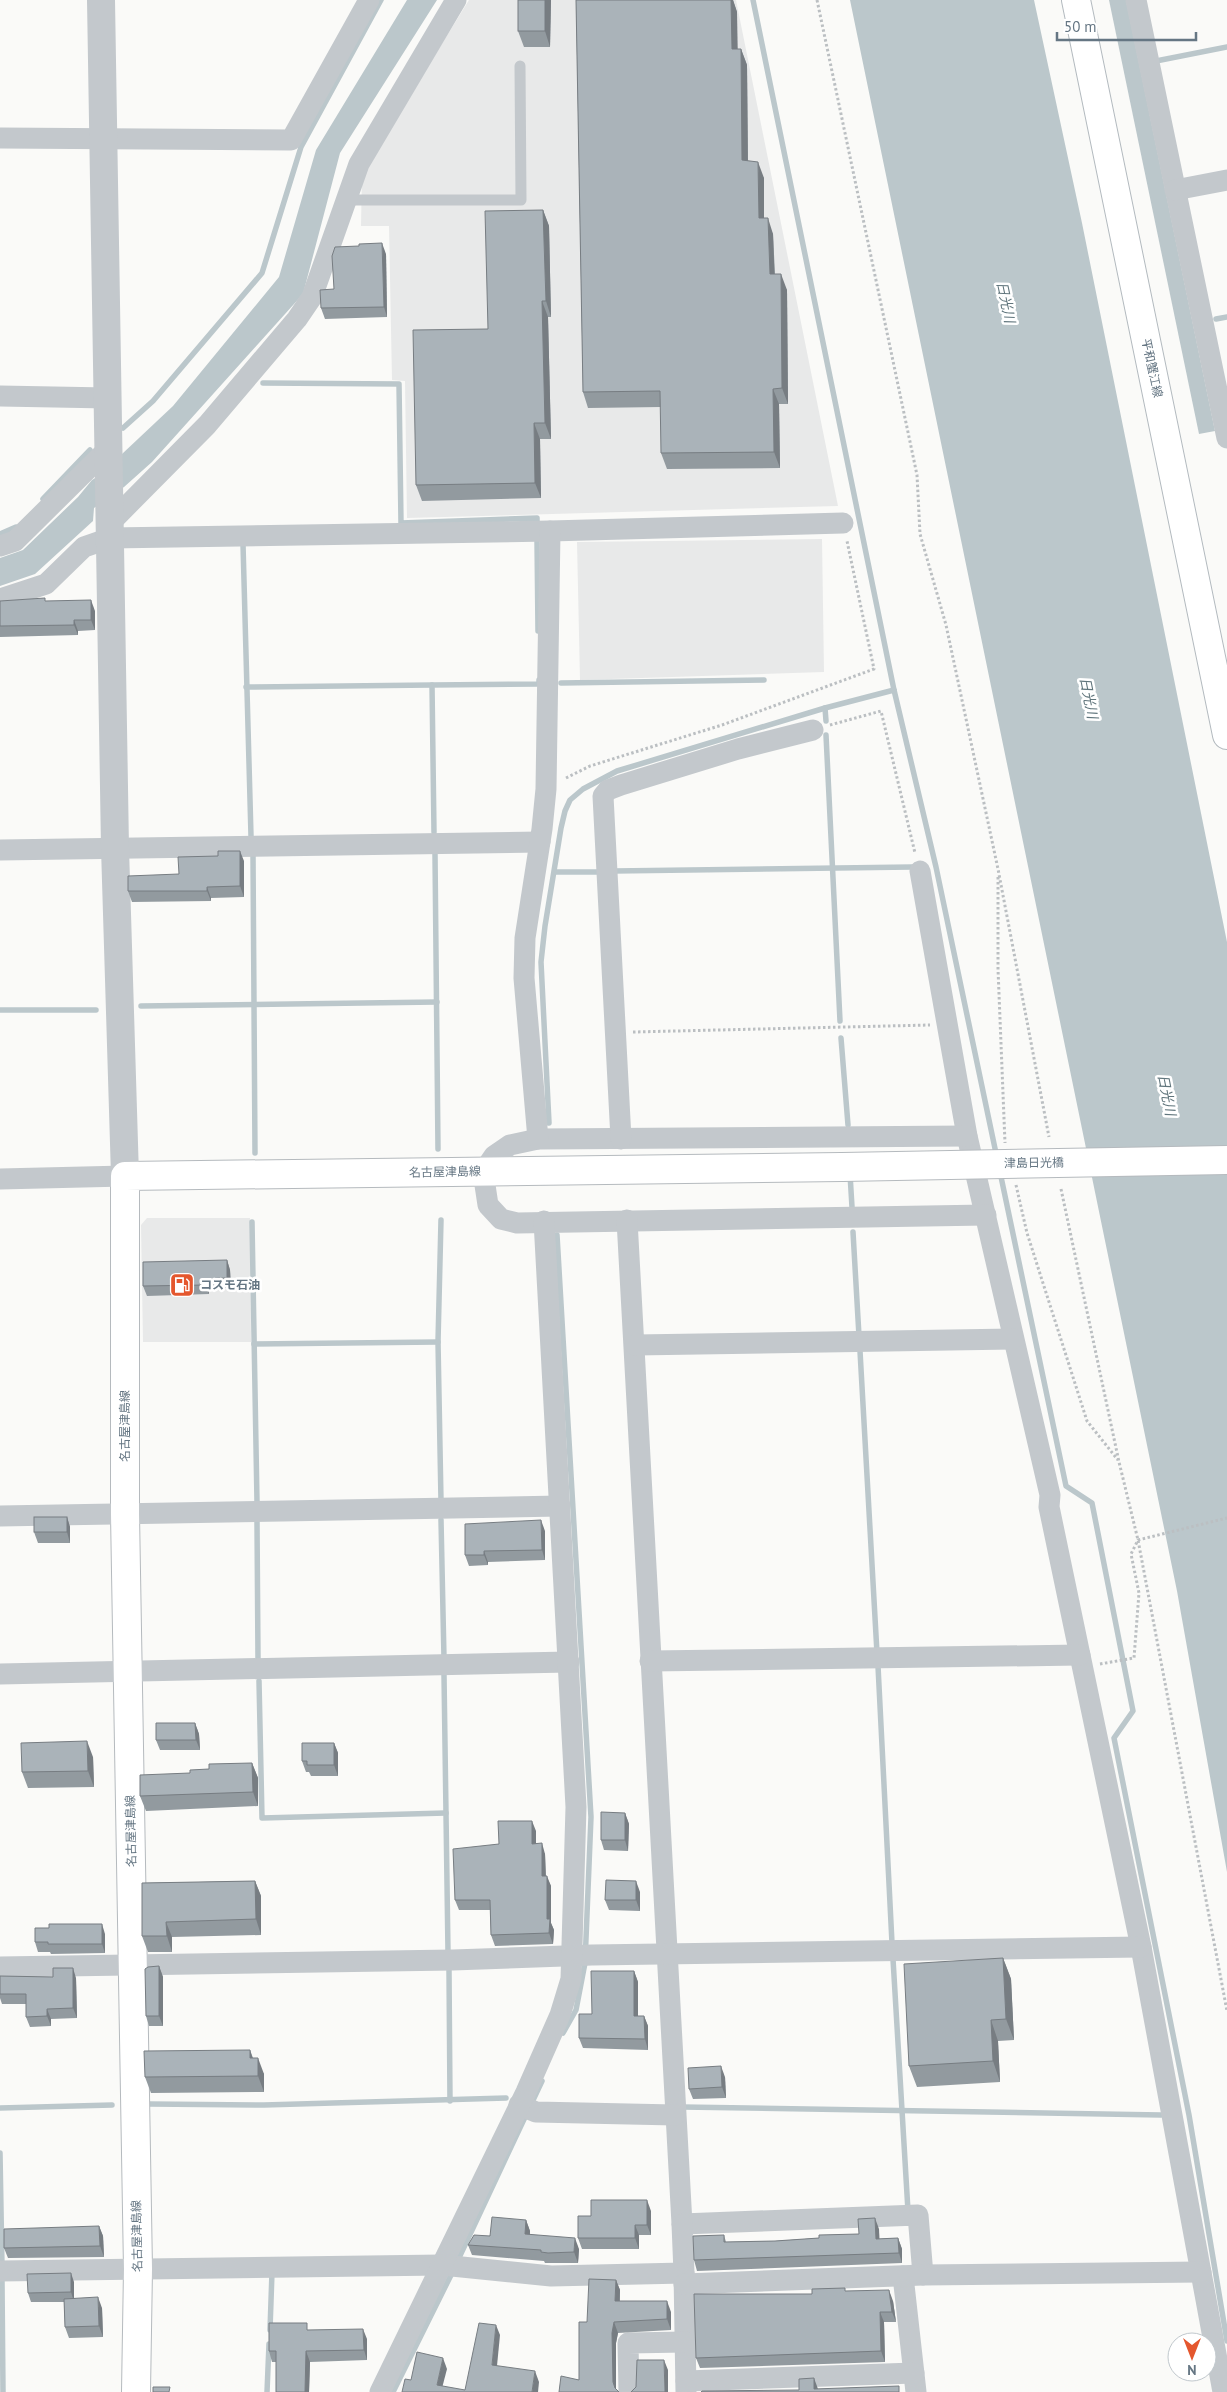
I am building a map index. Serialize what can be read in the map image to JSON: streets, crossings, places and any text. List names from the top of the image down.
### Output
{
  "streets": {
    "main road": ["平和蟹江線", "津島日光橋", "名古屋津島線"]
  },
  "crossings": [
    ["津島日光橋", "名古屋津島線"]
  ],
  "water": ["日光川"],
  "places": {
    "fuel station": ["コスモ石油"]
  },
  "scale_bar": "50 m",
  "north": "bottom"
}
